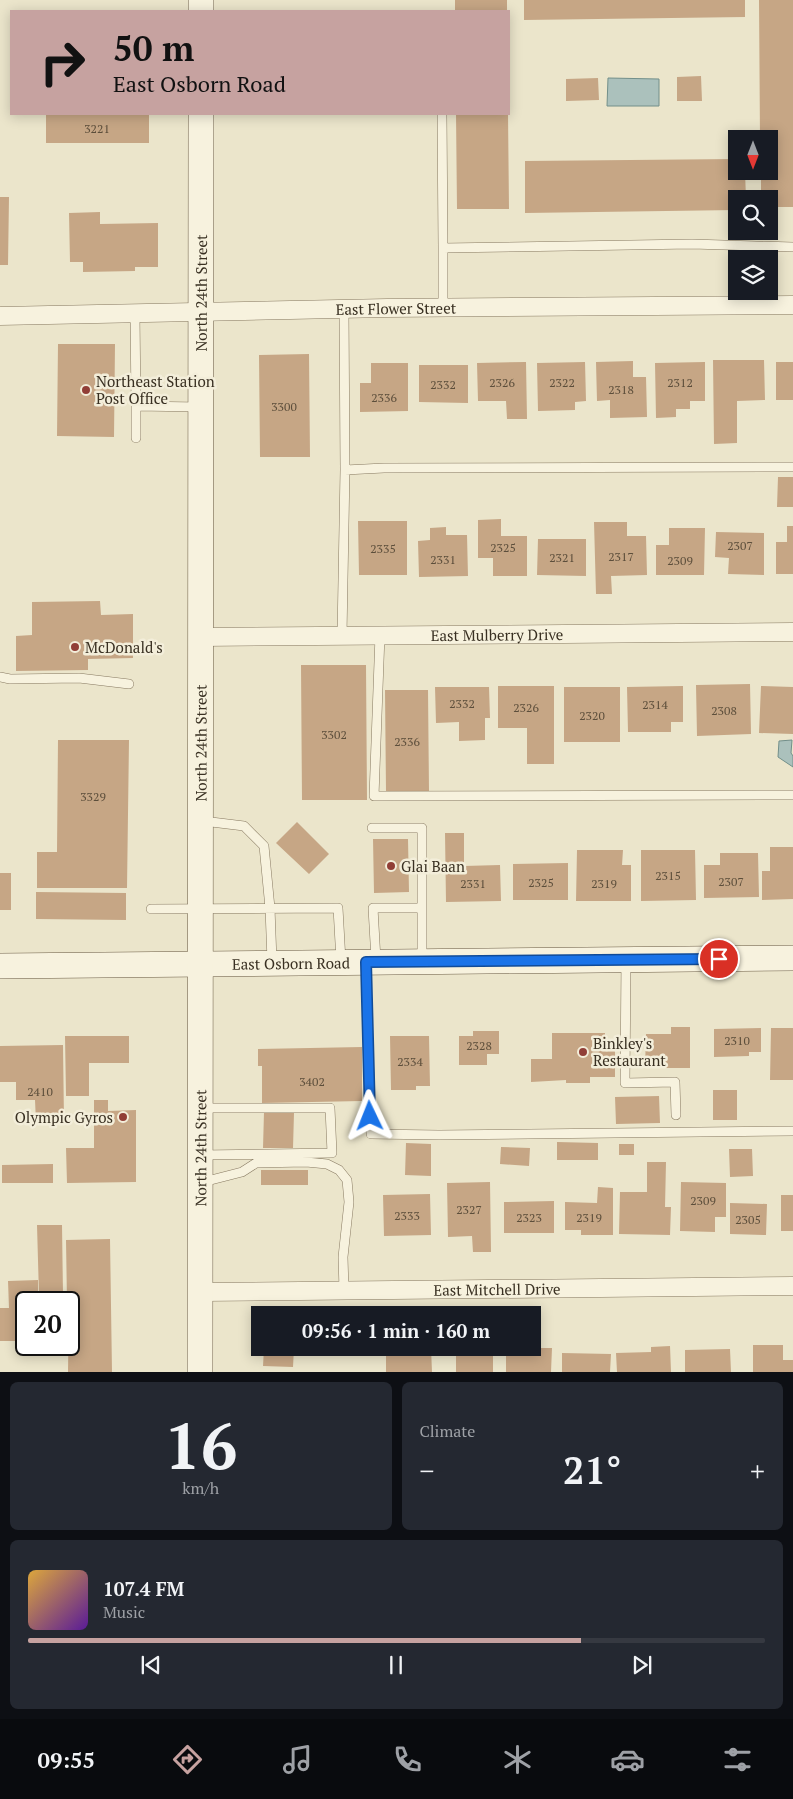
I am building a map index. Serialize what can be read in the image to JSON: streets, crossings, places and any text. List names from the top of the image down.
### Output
{
  "streets": {
    "main road": ["North 24th Street", "East Osborn Road"],
    "street": ["East Flower Street", "East Mulberry Drive", "East Mitchell Drive"]
  },
  "crossings": [
    ["North 24th Street", "East Flower Street"],
    ["North 24th Street", "East Mulberry Drive"],
    ["North 24th Street", "East Osborn Road"],
    ["North 24th Street", "East Mitchell Drive"]
  ],
  "places": [
    "Northeast Station Post Office",
    "McDonald's",
    "Glai Baan",
    "Binkley's Restaurant",
    "Olympic Gyros"
  ],
  "house_numbers": [
    "3221",
    "2326",
    "2322",
    "2312",
    "2332",
    "2318",
    "2336",
    "3300",
    "2307",
    "2325",
    "2335",
    "2317",
    "2321",
    "2331",
    "2309",
    "2332",
    "2314",
    "2326",
    "2308",
    "2320",
    "3302",
    "2336",
    "3329",
    "2315",
    "2307",
    "2325",
    "2331",
    "2319",
    "2310",
    "2328",
    "2334",
    "3402",
    "2410",
    "2309",
    "2327",
    "2333",
    "2323",
    "2319",
    "2305"
  ],
  "north": "bottom",
  "page": {
    "turn": ["50 m", "East Osborn Road"],
    "limit": "20",
    "trip": "09:56 · 1 min · 160 m",
    "tile": [
      ["16", "km/h"],
      "Climate"
    ],
    "heat": ["−", "21°", "+"],
    "song": ["107.4 FM", "Music"],
    "tabs": "09:55"
  }
}
